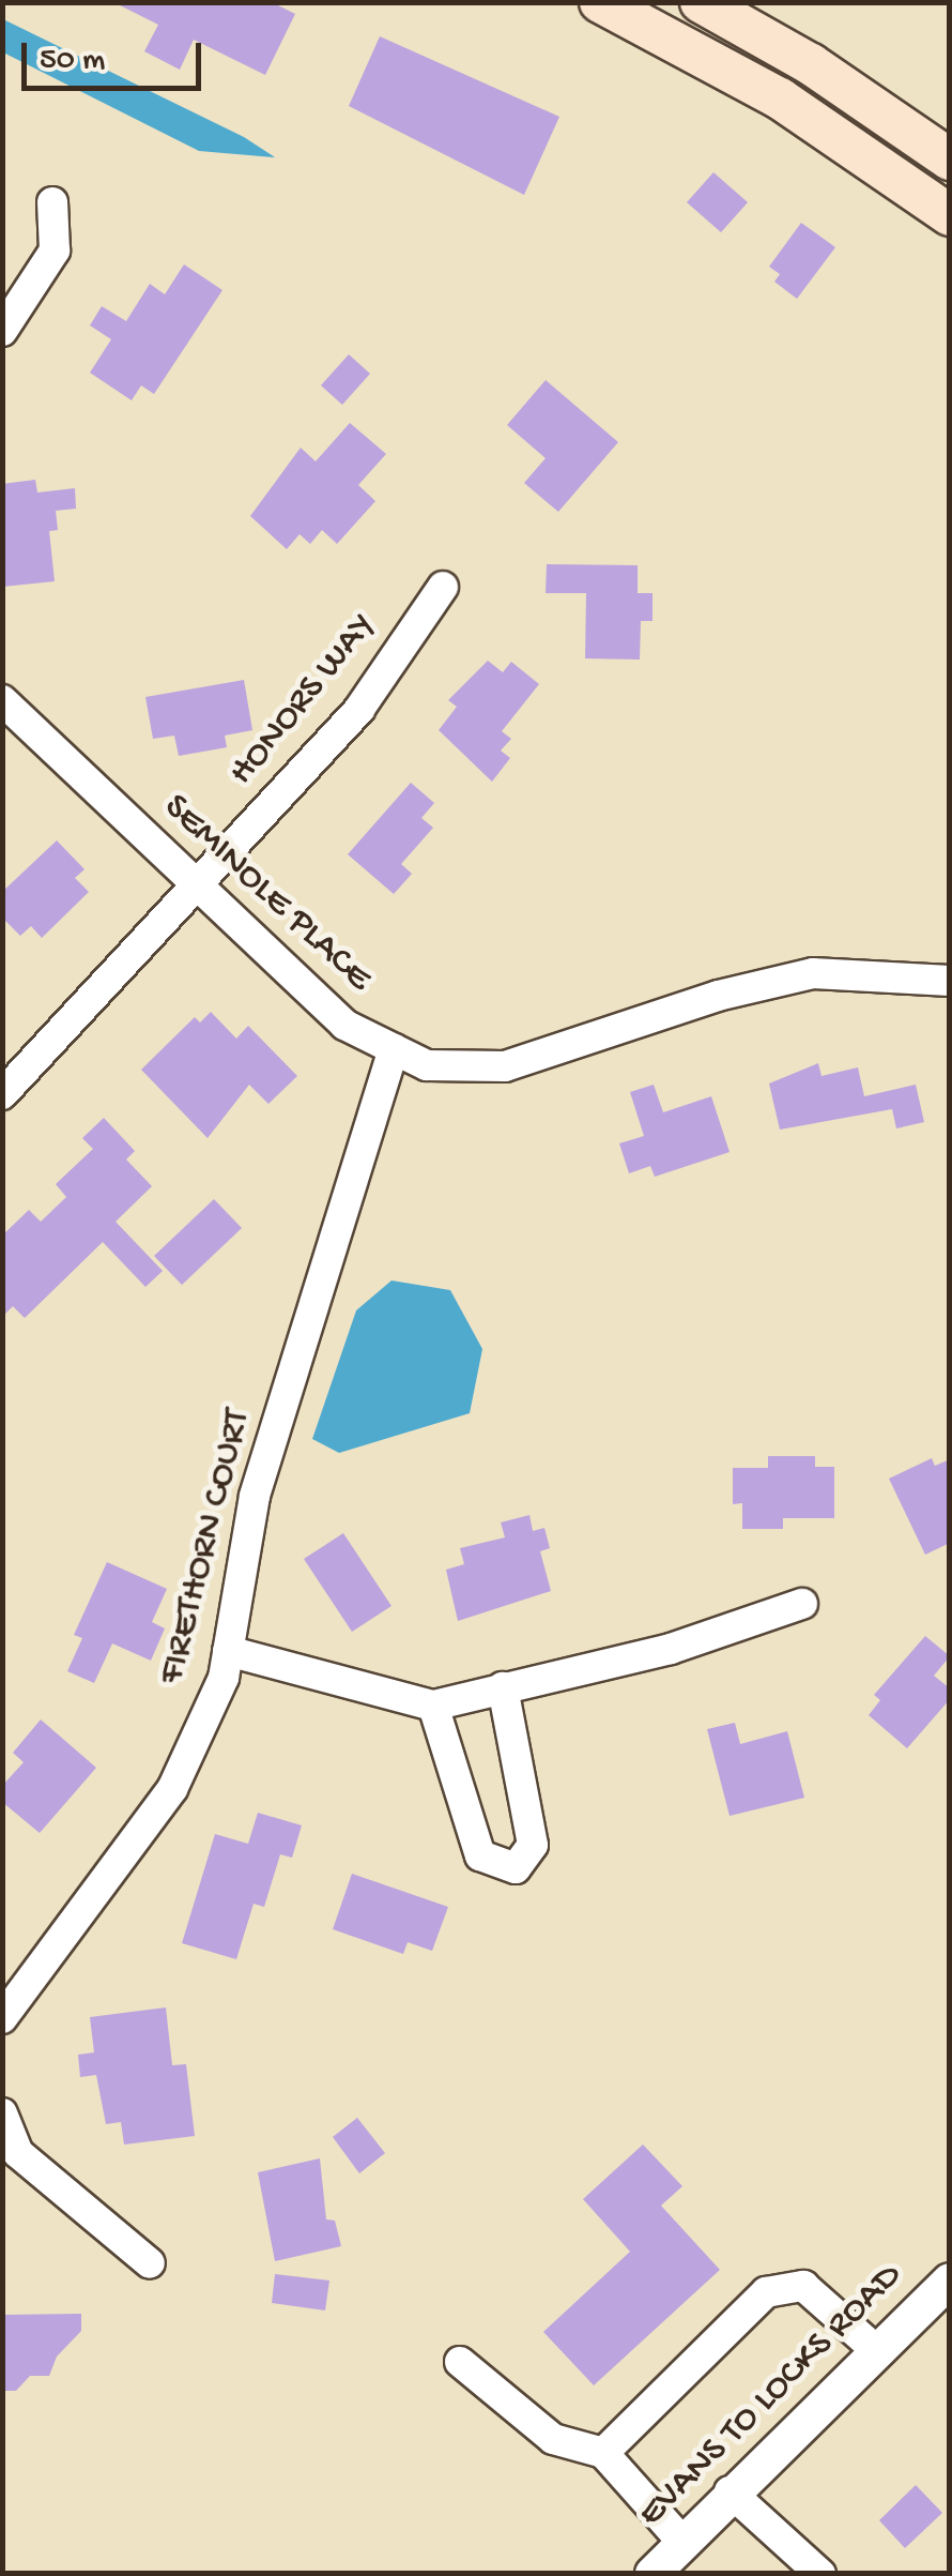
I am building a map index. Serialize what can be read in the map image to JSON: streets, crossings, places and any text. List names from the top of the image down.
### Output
{
  "streets": {
    "street": [
      "HONORS WAY",
      "SEMINOLE PLACE",
      "FIRETHORN COURT",
      "EVANS TO LOCKS ROAD"
    ]
  },
  "crossings": [
    ["HONORS WAY", "SEMINOLE PLACE"],
    ["SEMINOLE PLACE", "FIRETHORN COURT"]
  ],
  "scale_bar": "50 m"
}
